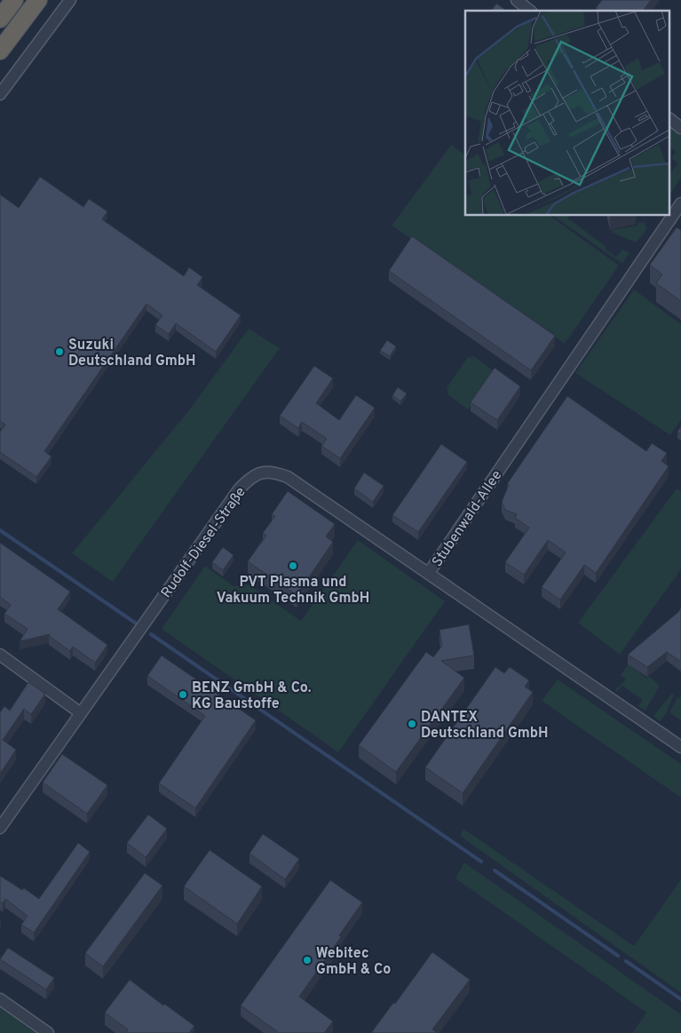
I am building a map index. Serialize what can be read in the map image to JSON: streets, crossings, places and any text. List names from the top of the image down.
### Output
{
  "streets": {
    "street": ["Stubenwald-Allee", "Rudolf-Diesel-Straße"]
  },
  "crossings": [
    ["Stubenwald-Allee", "Rudolf-Diesel-Straße"]
  ],
  "places": [
    "Suzuki Deutschland GmbH",
    "PVT Plasma und Vakuum Technik GmbH",
    "BENZ GmbH & Co. KG Baustoffe",
    "DANTEX Deutschland GmbH",
    "Webitec GmbH & Co"
  ]
}
